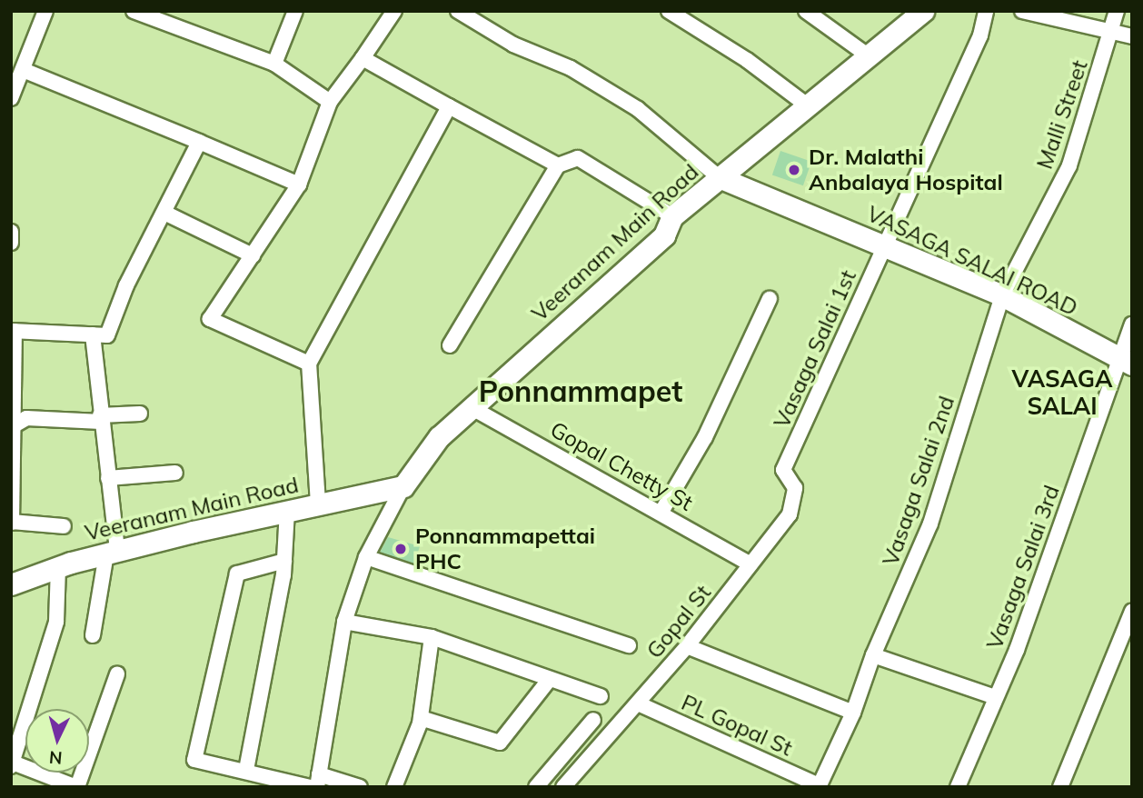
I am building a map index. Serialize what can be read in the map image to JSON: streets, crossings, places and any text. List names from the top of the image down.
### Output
{
  "streets": {
    "main road": ["Veeranam Main Road", "VASAGA SALAI ROAD"],
    "street": [
      "Malli Street",
      "Vasaga Salai 1st",
      "Gopal Chetty St",
      "Vasaga Salai 2nd",
      "Vasaga Salai 3rd",
      "Gopal St",
      "PL Gopal St"
    ]
  },
  "crossings": [
    ["Malli Street", "VASAGA SALAI ROAD"],
    ["Malli Street", "Vasaga Salai 2nd"],
    ["Veeranam Main Road", "VASAGA SALAI ROAD"],
    ["Veeranam Main Road", "Gopal Chetty St"],
    ["VASAGA SALAI ROAD", "Vasaga Salai 1st"],
    ["VASAGA SALAI ROAD", "Vasaga Salai 2nd"],
    ["VASAGA SALAI ROAD", "Vasaga Salai 3rd"],
    ["Vasaga Salai 1st", "Gopal St"],
    ["Gopal Chetty St", "Gopal St"],
    ["Vasaga Salai 2nd", "PL Gopal St"],
    ["Gopal St", "PL Gopal St"]
  ],
  "districts": ["VASAGA SALAI", "Ponnammapet"],
  "places": ["Dr. Malathi Anbalaya Hospital", "Ponnammapettai PHC"],
  "north": "bottom"
}
